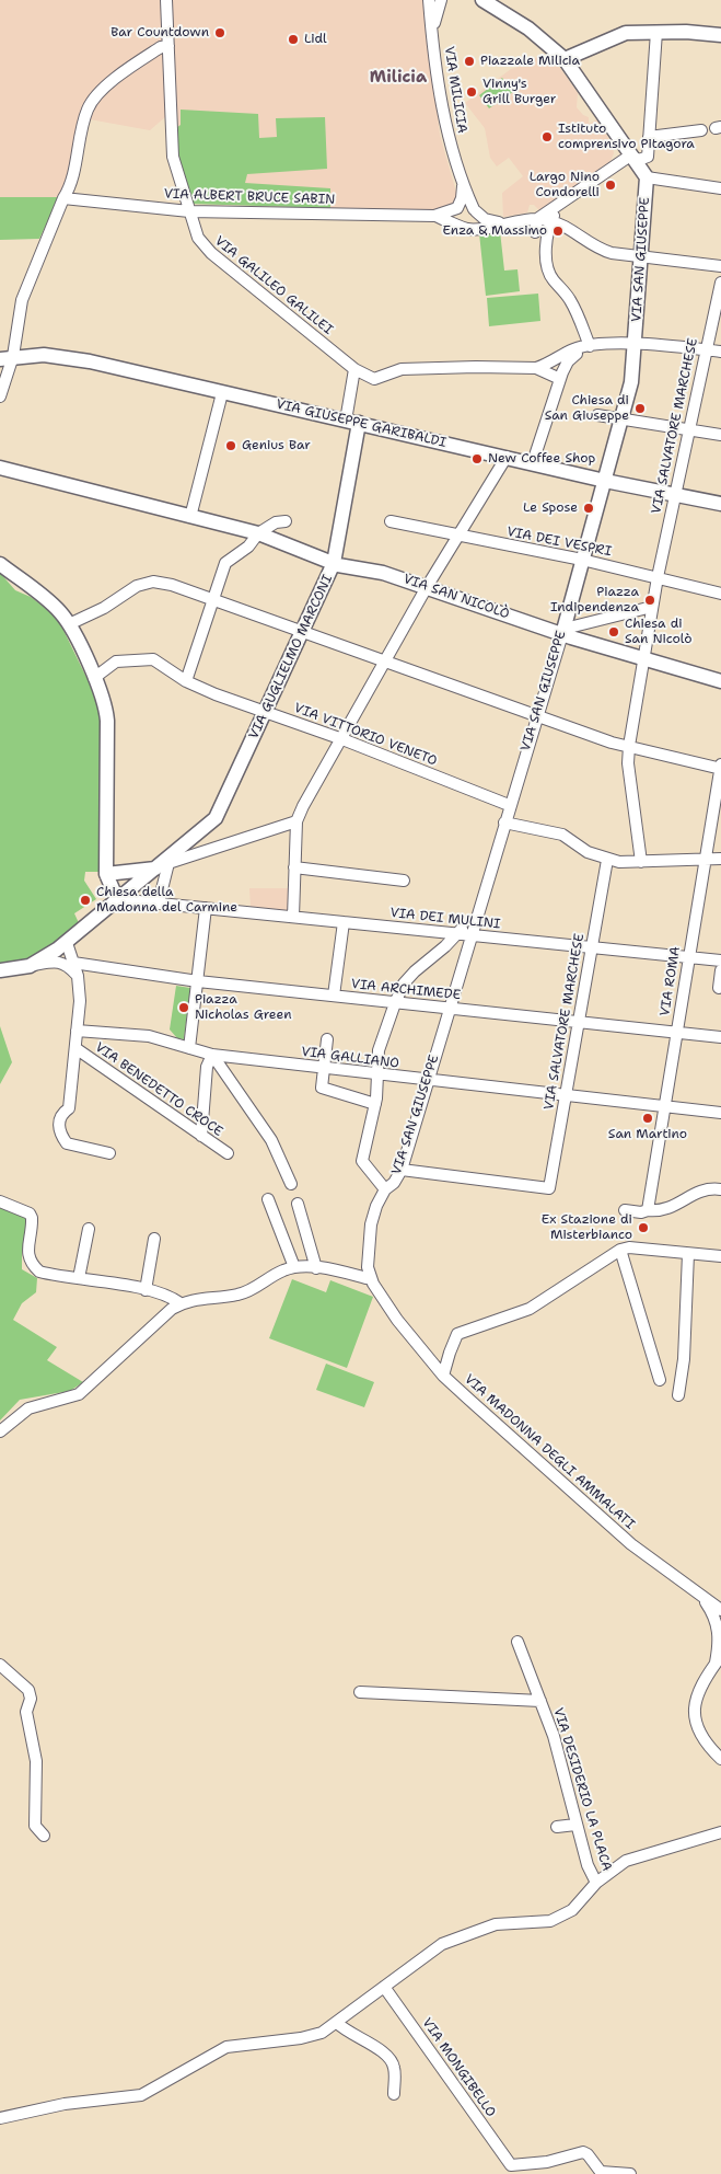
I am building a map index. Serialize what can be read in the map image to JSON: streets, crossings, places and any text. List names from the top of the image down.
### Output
{
  "streets": {
    "main road": [
      "VIA SAN GIUSEPPE",
      "VIA GIUSEPPE GARIBALDI",
      "VIA SAN NICOLÒ",
      "VIA GUGLIELMO MARCONI"
    ],
    "street": [
      "VIA MILICIA",
      "VIA ALBERT BRUCE SABIN",
      "VIA GALILEO GALILEI",
      "VIA SALVATORE MARCHESE",
      "VIA DEI VESPRI",
      "VIA VITTORIO VENETO",
      "VIA DEI MULINI",
      "VIA ROMA",
      "VIA ARCHIMEDE",
      "VIA GALLIANO",
      "VIA BENEDETTO CROCE",
      "VIA MADONNA DEGLI AMMALATI",
      "VIA DESIDERIO LA PLACA",
      "VIA MONGIBELLO"
    ]
  },
  "crossings": [
    ["VIA ALBERT BRUCE SABIN", "VIA GALILEO GALILEI"],
    ["VIA SAN GIUSEPPE", "VIA GIUSEPPE GARIBALDI"],
    ["VIA SAN GIUSEPPE", "VIA SALVATORE MARCHESE"],
    ["VIA SAN GIUSEPPE", "VIA DEI VESPRI"],
    ["VIA SAN GIUSEPPE", "VIA SAN NICOLÒ"],
    ["VIA SAN GIUSEPPE", "VIA VITTORIO VENETO"],
    ["VIA SAN GIUSEPPE", "VIA DEI MULINI"],
    ["VIA SAN GIUSEPPE", "VIA ARCHIMEDE"],
    ["VIA SAN GIUSEPPE", "VIA GALLIANO"],
    ["VIA GIUSEPPE GARIBALDI", "VIA SALVATORE MARCHESE"],
    ["VIA GIUSEPPE GARIBALDI", "VIA GUGLIELMO MARCONI"],
    ["VIA SALVATORE MARCHESE", "VIA DEI VESPRI"],
    ["VIA SALVATORE MARCHESE", "VIA SAN NICOLÒ"],
    ["VIA SALVATORE MARCHESE", "VIA DEI MULINI"],
    ["VIA SALVATORE MARCHESE", "VIA ARCHIMEDE"],
    ["VIA SALVATORE MARCHESE", "VIA GALLIANO"],
    ["VIA SAN NICOLÒ", "VIA GUGLIELMO MARCONI"],
    ["VIA GUGLIELMO MARCONI", "VIA VITTORIO VENETO"],
    ["VIA GUGLIELMO MARCONI", "VIA DEI MULINI"],
    ["VIA GUGLIELMO MARCONI", "VIA ARCHIMEDE"],
    ["VIA DEI MULINI", "VIA ROMA"],
    ["VIA ROMA", "VIA ARCHIMEDE"],
    ["VIA ROMA", "VIA GALLIANO"]
  ],
  "districts": ["Milicia"],
  "places": [
    "Bar Countdown",
    "Lidl",
    "Piazzale Milicia",
    "Vinny's Grill Burger",
    "Istituto comprensivo Pitagora",
    "Largo Nino Condorelli",
    "Enza & Massimo",
    "Chiesa di San Giuseppe",
    "Genius Bar",
    "New Coffee Shop",
    "Le Spose",
    "Piazza Indipendenza",
    "Chiesa di San Nicolò",
    "Chiesa della Madonna del Carmine",
    "Piazza Nicholas Green",
    "San Martino",
    "Ex Stazione di Misterbianco"
  ]
}
